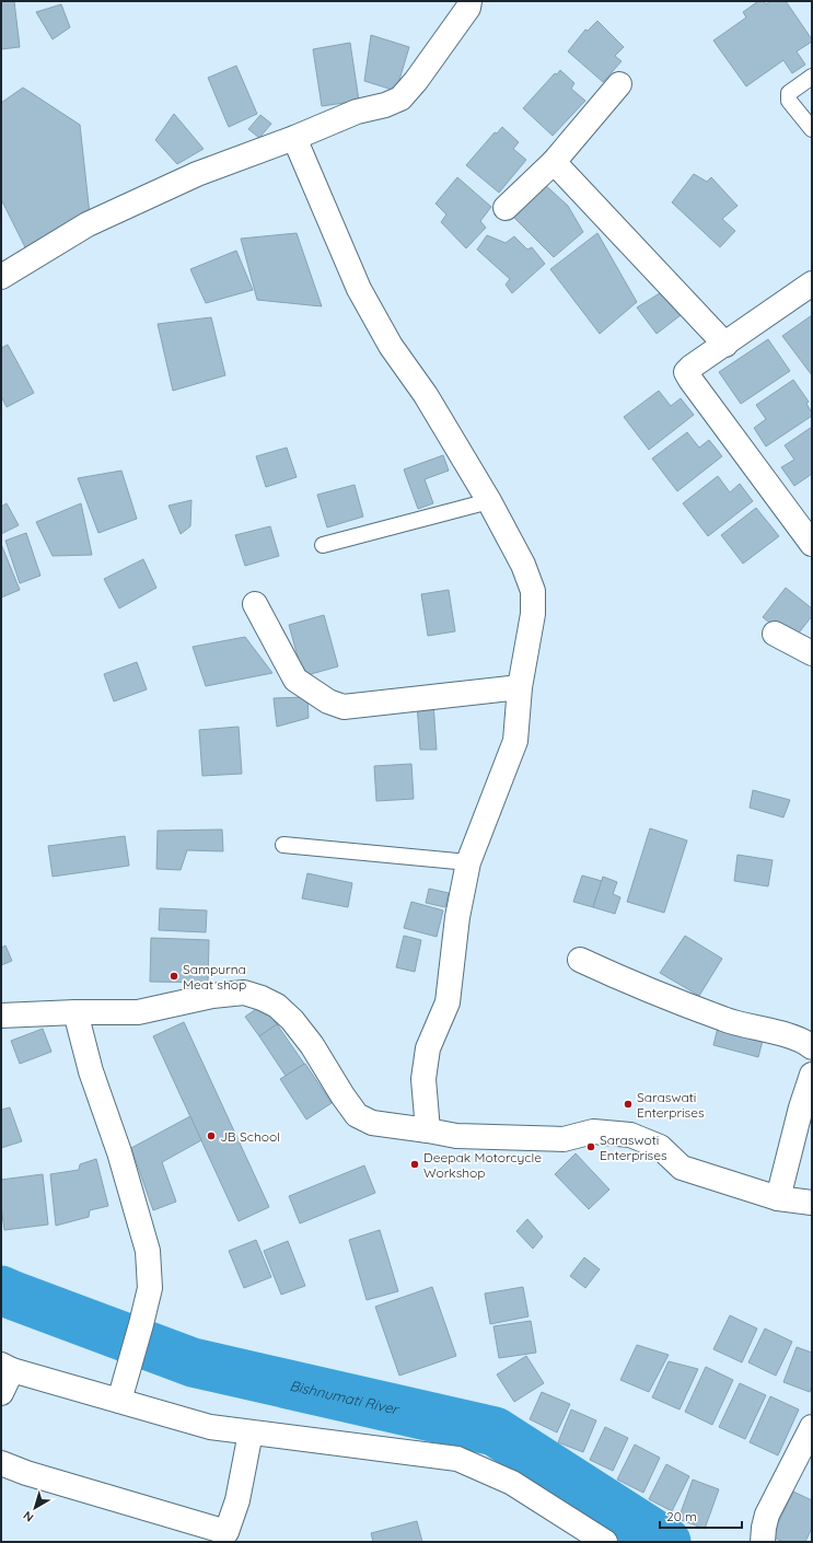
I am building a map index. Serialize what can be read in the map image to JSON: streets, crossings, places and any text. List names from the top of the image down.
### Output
{
  "water": ["Bishnumati River"],
  "places": [
    "Sampurna Meat shop",
    "Saraswati Enterprises",
    "JB School",
    "Saraswoti Enterprises",
    "Deepak Motorcycle Workshop"
  ],
  "scale_bar": "20 m",
  "north": "bottom left"
}
